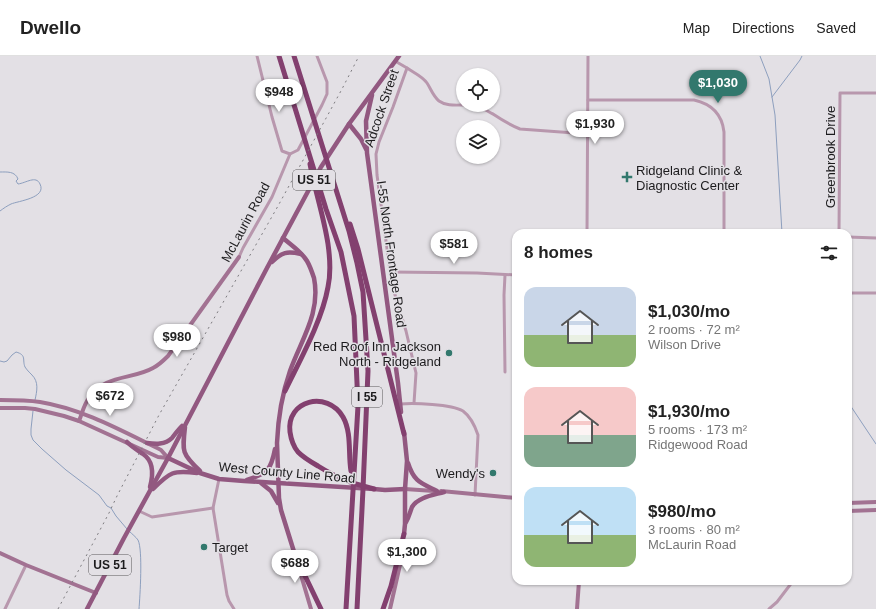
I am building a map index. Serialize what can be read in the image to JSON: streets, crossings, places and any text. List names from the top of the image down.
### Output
{
  "streets": {
    "highway": ["I 55"],
    "main road": ["US 51", "I-55 North Frontage Road", "West County Line Road"],
    "street": ["Adcock Street", "Greenbrook Drive", "McLaurin Road"]
  },
  "crossings": [
    ["Adcock Street", "US 51"],
    ["US 51", "I-55 North Frontage Road"],
    ["US 51", "West County Line Road"],
    ["McLaurin Road", "West County Line Road"],
    ["I-55 North Frontage Road", "West County Line Road"]
  ],
  "places": {
    "health": ["Ridgeland Clinic & Diagnostic Center"],
    "other": ["Red Roof Inn Jackson North - Ridgeland", "Wendy's", "Target"]
  },
  "page": {
    "header": "Dwello",
    "nav": ["Map", "Directions", "Saved"],
    "price": [
      "$1,030",
      "$948",
      "$1,930",
      "$581",
      "$980",
      "$672",
      "$1,300",
      "$688"
    ],
    "heading": "8 homes",
    "list": [
      {
        "name": "$1,030/mo",
        "note": "2 rooms · 72 m² · Wilson Drive"
      },
      {
        "name": "$1,930/mo",
        "note": "5 rooms · 173 m² · Ridgewood Road"
      },
      {
        "name": "$980/mo",
        "note": "3 rooms · 80 m² · McLaurin Road"
      }
    ]
  }
}
